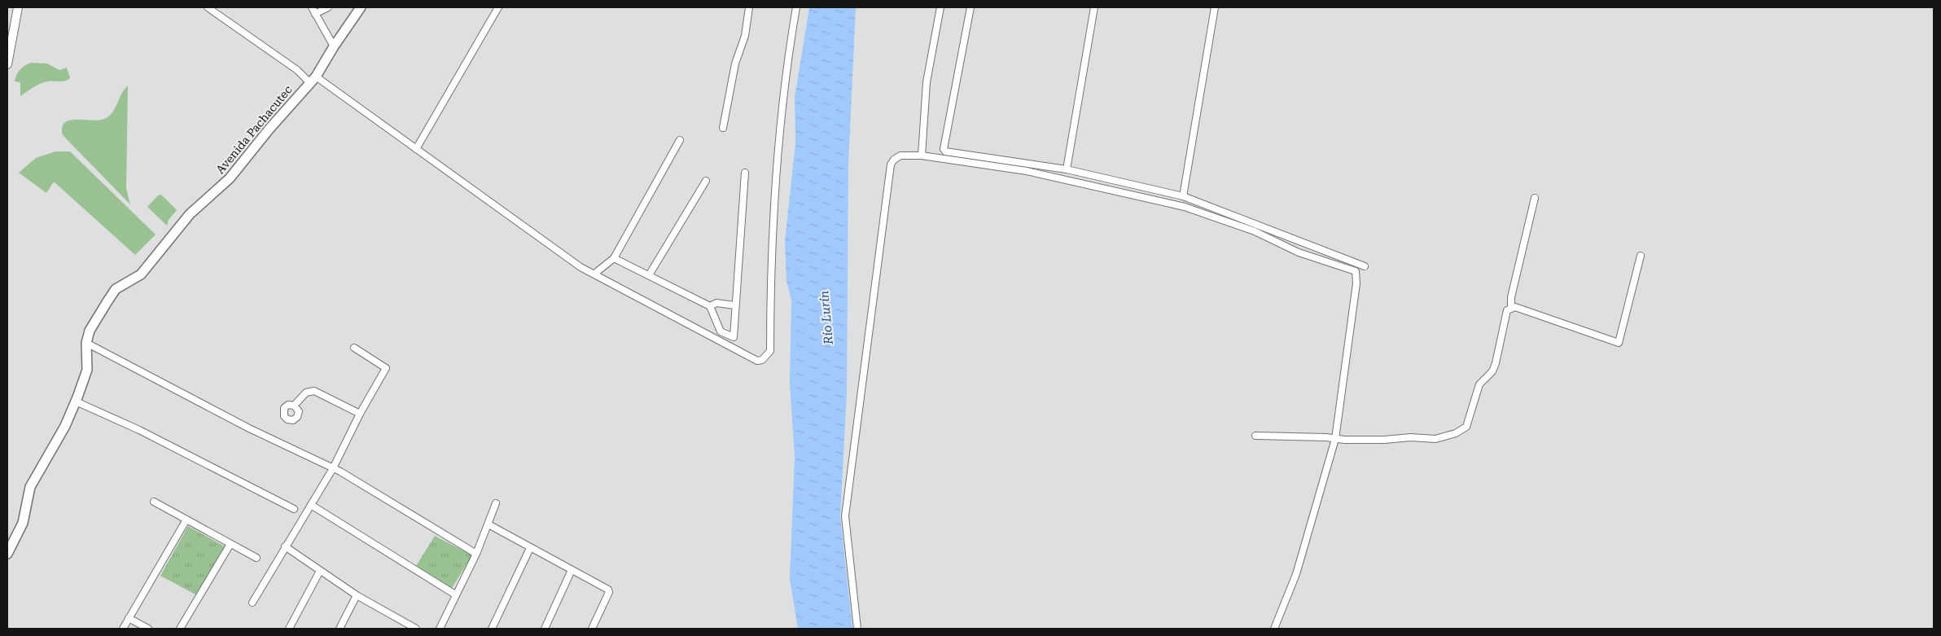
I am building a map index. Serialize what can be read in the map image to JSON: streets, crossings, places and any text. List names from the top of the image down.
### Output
{
  "streets": {
    "main road": ["Avenida Pachacutec"]
  },
  "water": ["Río Lurín"]
}
